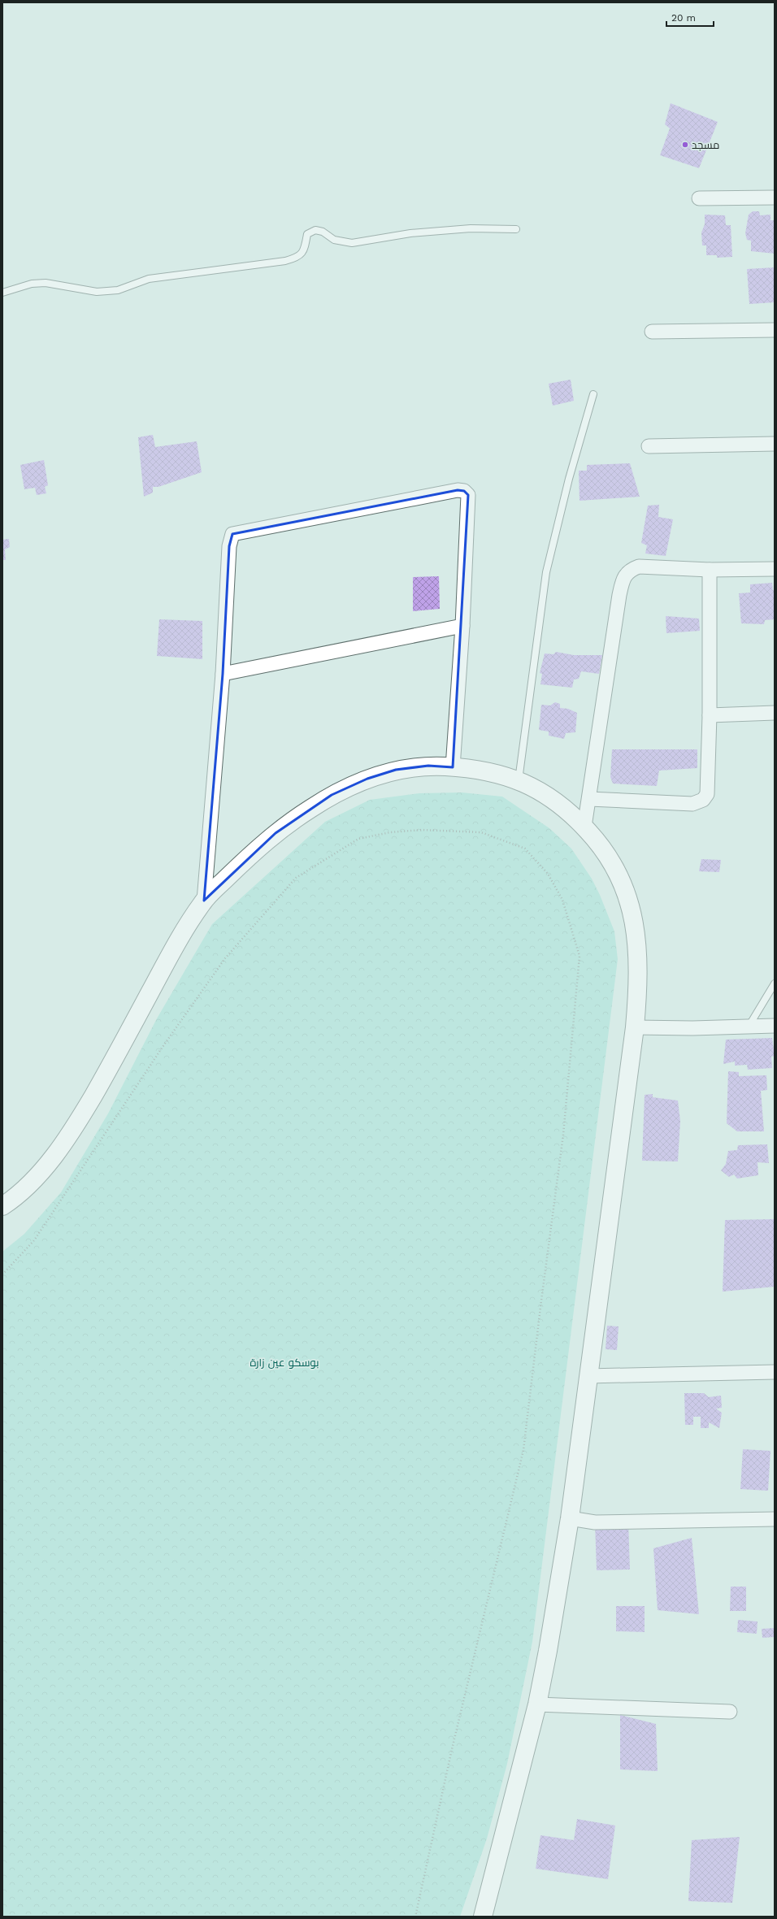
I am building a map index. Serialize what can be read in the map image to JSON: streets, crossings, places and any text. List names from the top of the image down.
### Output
{
  "parks": ["بوسكو عين زارة"],
  "places": ["مسجد"],
  "scale_bar": "20 m"
}
